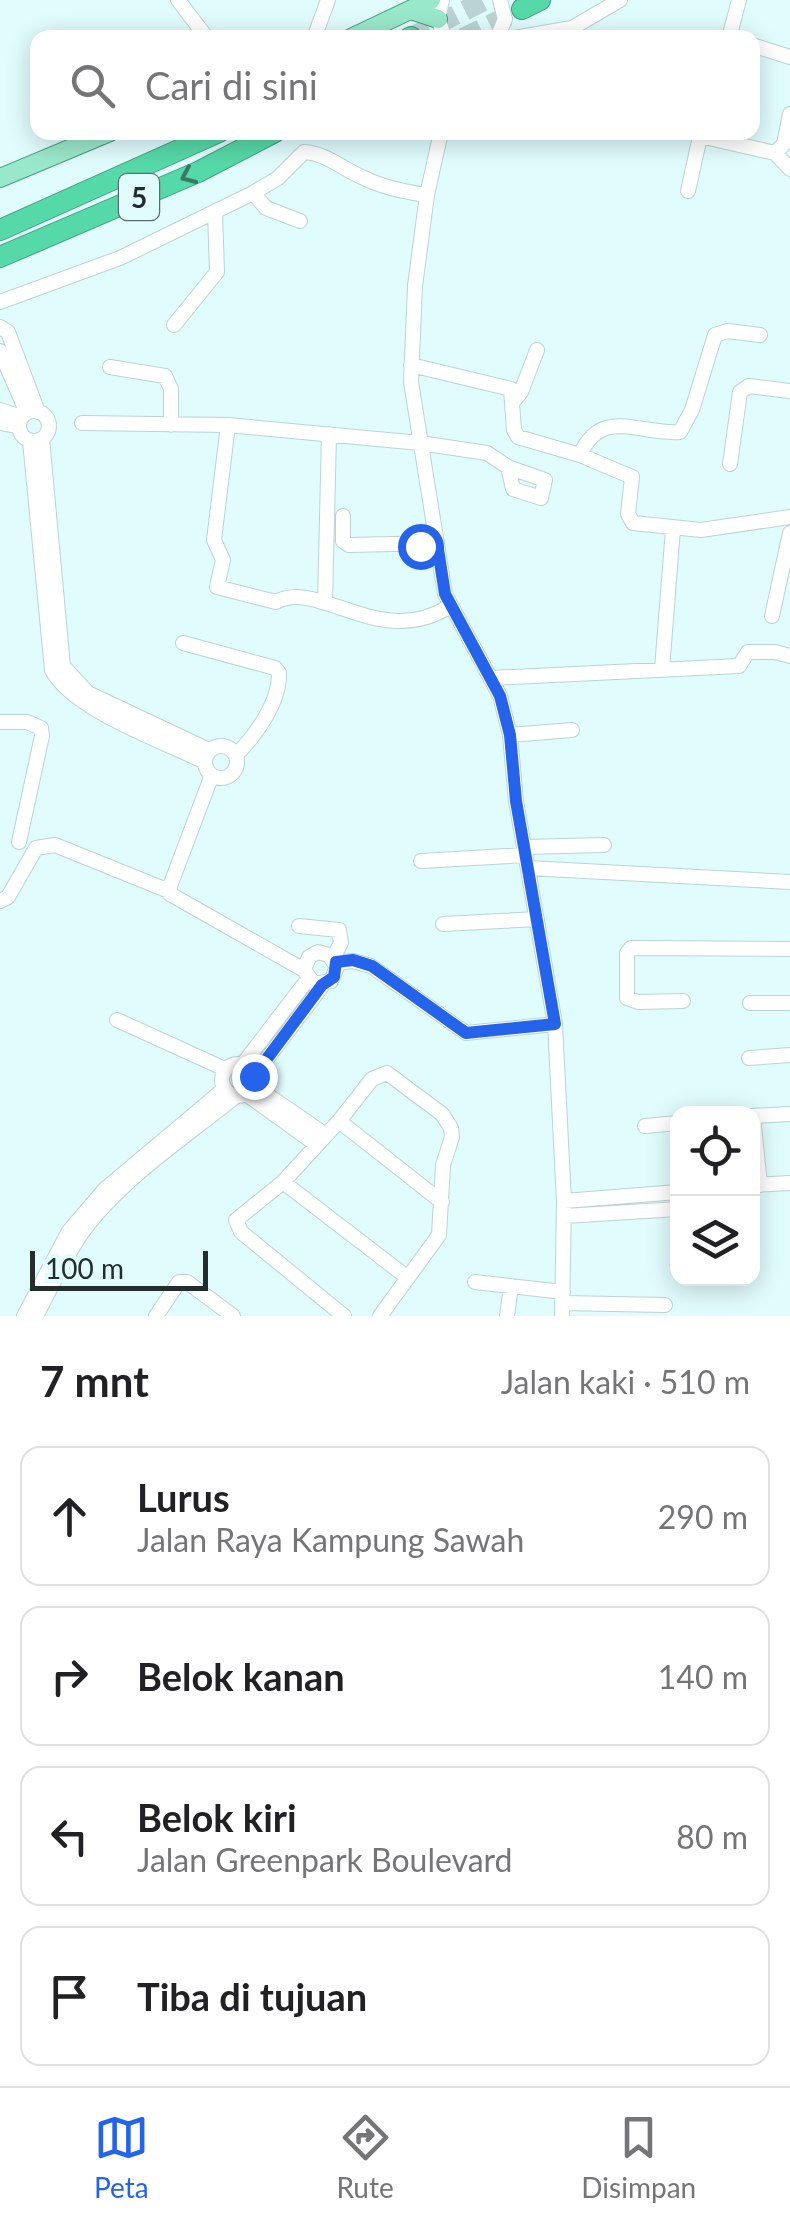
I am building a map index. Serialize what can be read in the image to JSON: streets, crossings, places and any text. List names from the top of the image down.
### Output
{
  "streets": {
    "highway": ["5"]
  },
  "scale_bar": "100 m",
  "page": {
    "search": "Cari di sini",
    "scale": "100 m",
    "heading": ["7 mnt", "Jalan kaki · 510 m"],
    "list": [
      ["Lurus", "Jalan Raya Kampung Sawah", "290 m"],
      ["Belok kanan", "140 m"],
      ["Belok kiri", "Jalan Greenpark Boulevard", "80 m"],
      "Tiba di tujuan"
    ],
    "nav": ["Peta", "Rute", "Disimpan"]
  }
}
